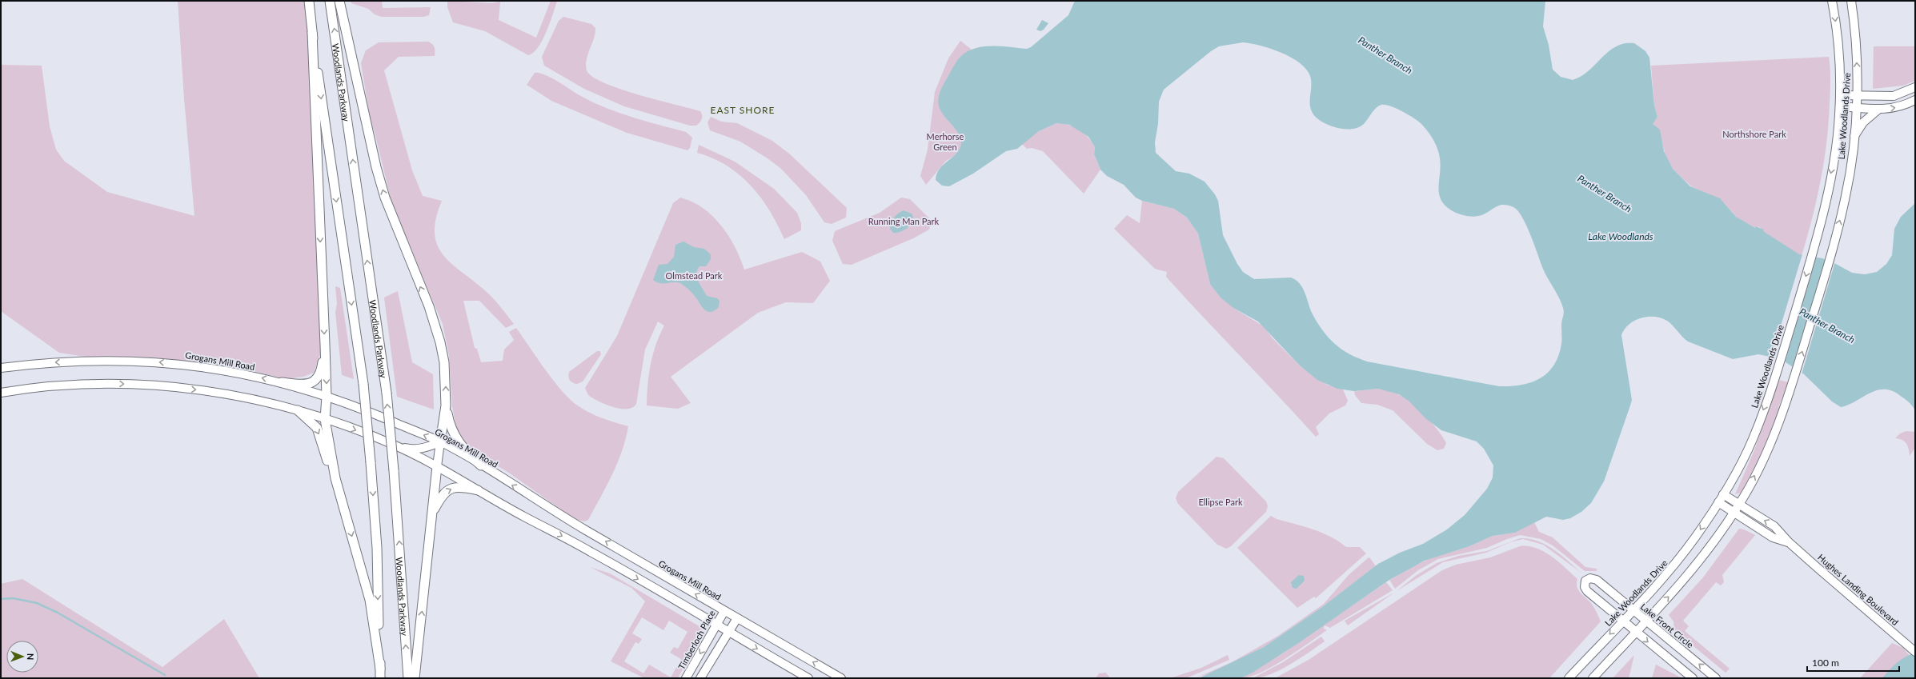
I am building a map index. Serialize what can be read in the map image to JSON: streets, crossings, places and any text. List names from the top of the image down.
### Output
{
  "streets": {
    "main road": [
      "Woodlands Parkway",
      "Lake Woodlands Drive",
      "Grogans Mill Road",
      "Hughes Landing Boulevard",
      "Lake Front Circle",
      "Timberloch Place"
    ]
  },
  "crossings": [
    ["Lake Woodlands Drive", "Hughes Landing Boulevard"],
    ["Lake Woodlands Drive", "Lake Front Circle"],
    ["Grogans Mill Road", "Timberloch Place"]
  ],
  "districts": ["EAST SHORE"],
  "water": ["Panther Branch", "Lake Woodlands"],
  "parks": [
    "Northshore Park",
    "Merhorse Green",
    "Running Man Park",
    "Olmstead Park",
    "Ellipse Park"
  ],
  "scale_bar": "100 m",
  "north": "right"
}
